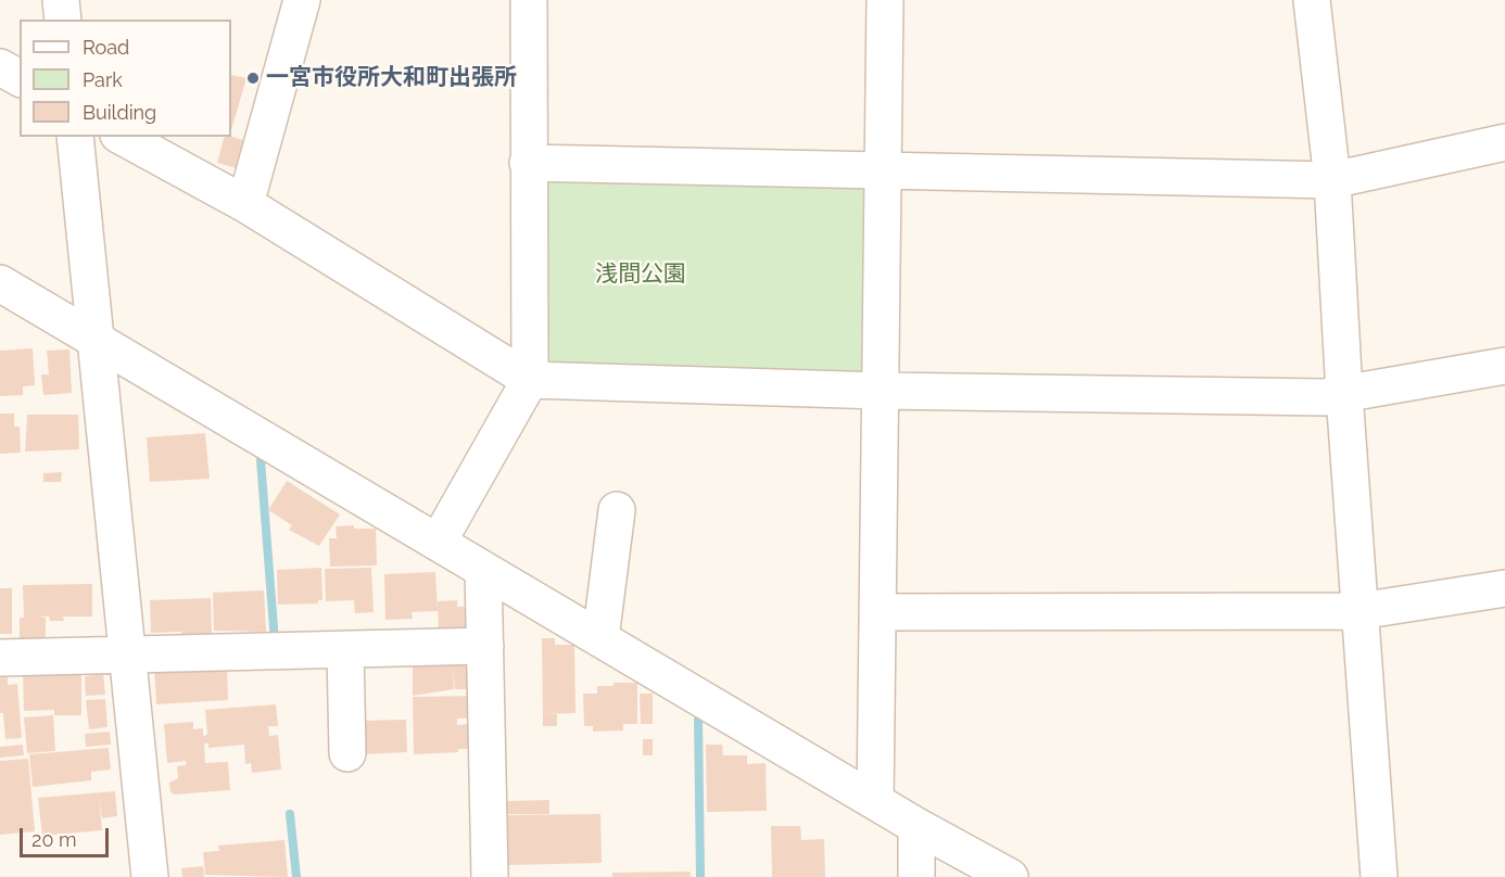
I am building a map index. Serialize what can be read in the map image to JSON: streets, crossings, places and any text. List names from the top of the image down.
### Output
{
  "parks": ["浅間公園"],
  "places": ["一宮市役所大和町出張所"],
  "legend": ["Road", "Park", "Building"],
  "scale_bar": "20 m"
}
